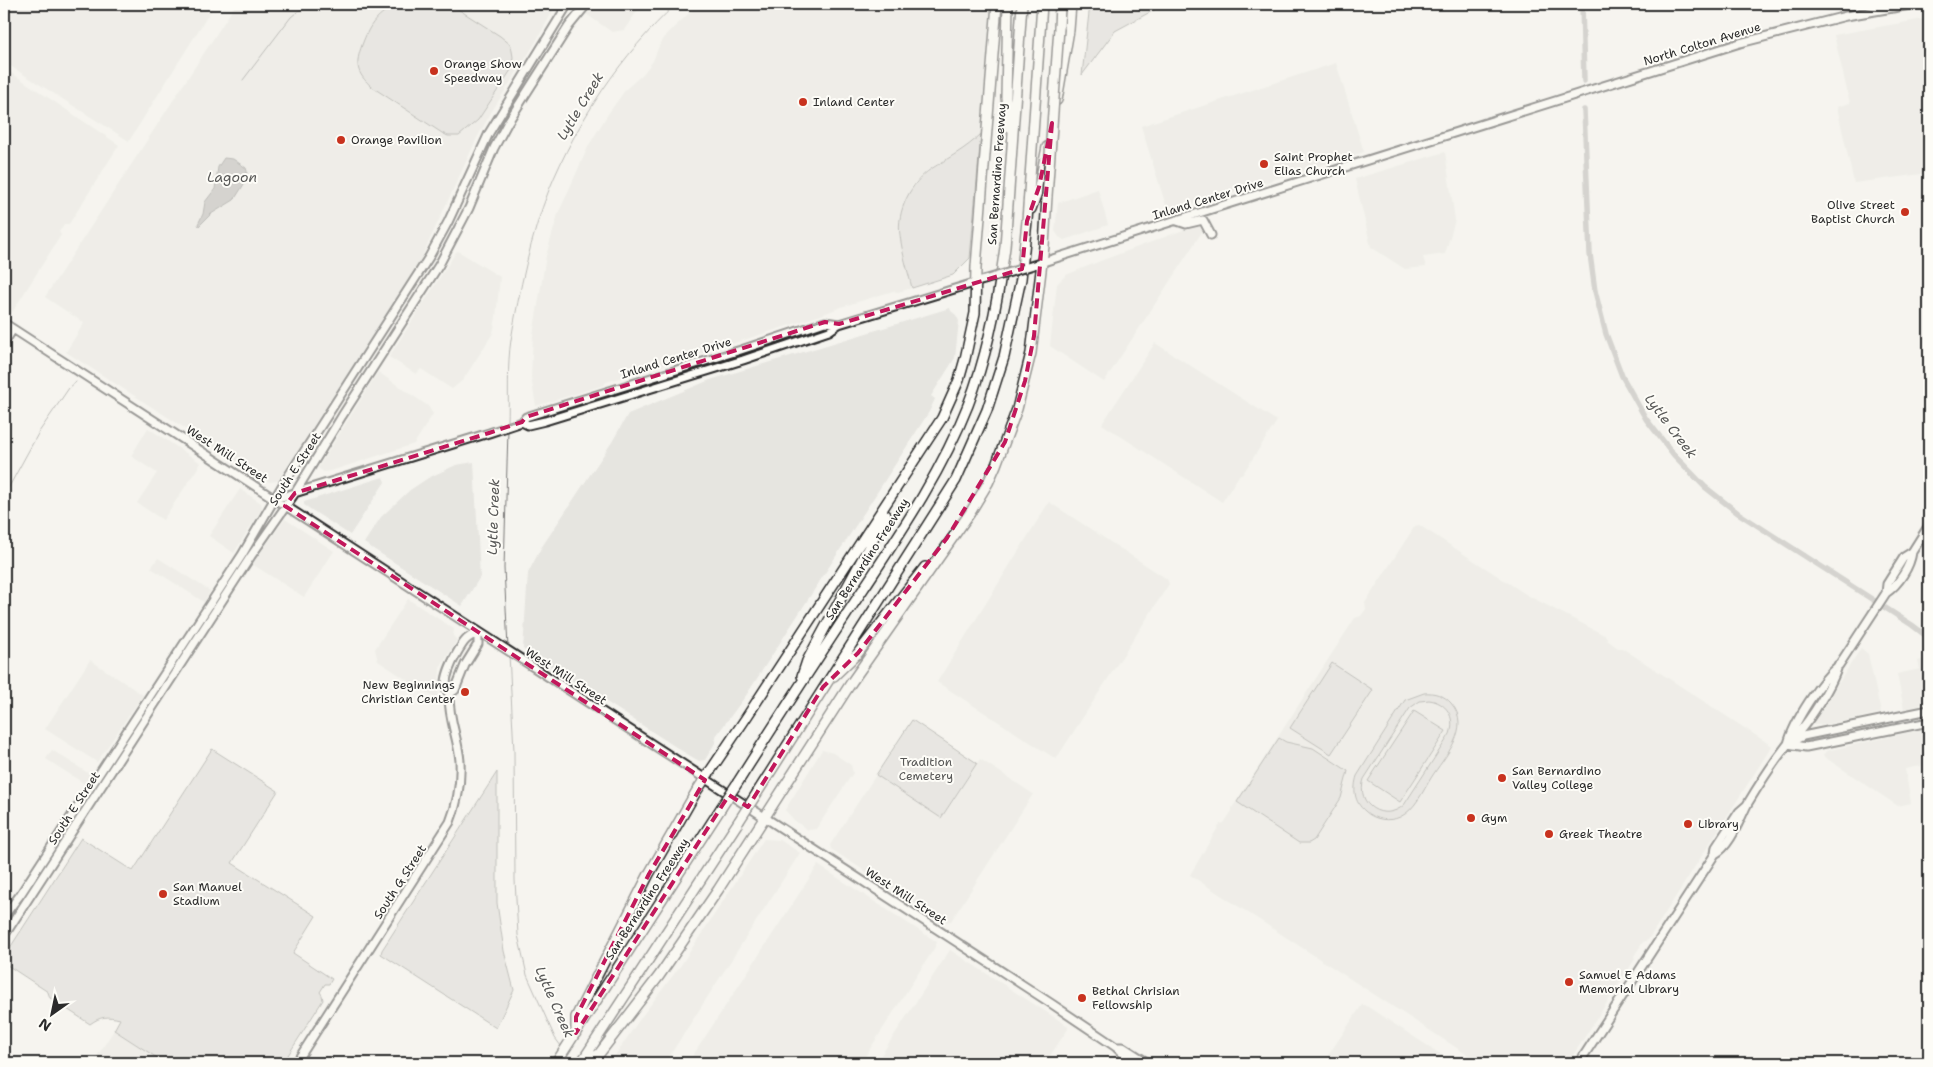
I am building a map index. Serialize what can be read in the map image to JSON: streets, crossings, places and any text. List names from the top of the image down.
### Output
{
  "streets": {
    "highway": ["San Bernardino Freeway"],
    "main road": [
      "North Colton Avenue",
      "Inland Center Drive",
      "West Mill Street",
      "South E Street",
      "South G Street"
    ]
  },
  "crossings": [
    ["North Colton Avenue", "Inland Center Drive"],
    ["Inland Center Drive", "West Mill Street"],
    ["Inland Center Drive", "South E Street"],
    ["West Mill Street", "South E Street"],
    ["West Mill Street", "South G Street"]
  ],
  "water": ["Lytle Creek", "Lagoon"],
  "parks": ["Tradition Cemetery"],
  "places": [
    "Orange Show Speedway",
    "Inland Center",
    "Orange Pavilion",
    "Saint Prophet Elias Church",
    "Olive Street Baptist Church",
    "New Beginnings Christian Center",
    "San Bernardino Valley College",
    "Gym",
    "Library",
    "Greek Theatre",
    "San Manuel Stadium",
    "Samuel E Adams Memorial Library",
    "Bethal Chrisian Fellowship"
  ],
  "north": "bottom left"
}
